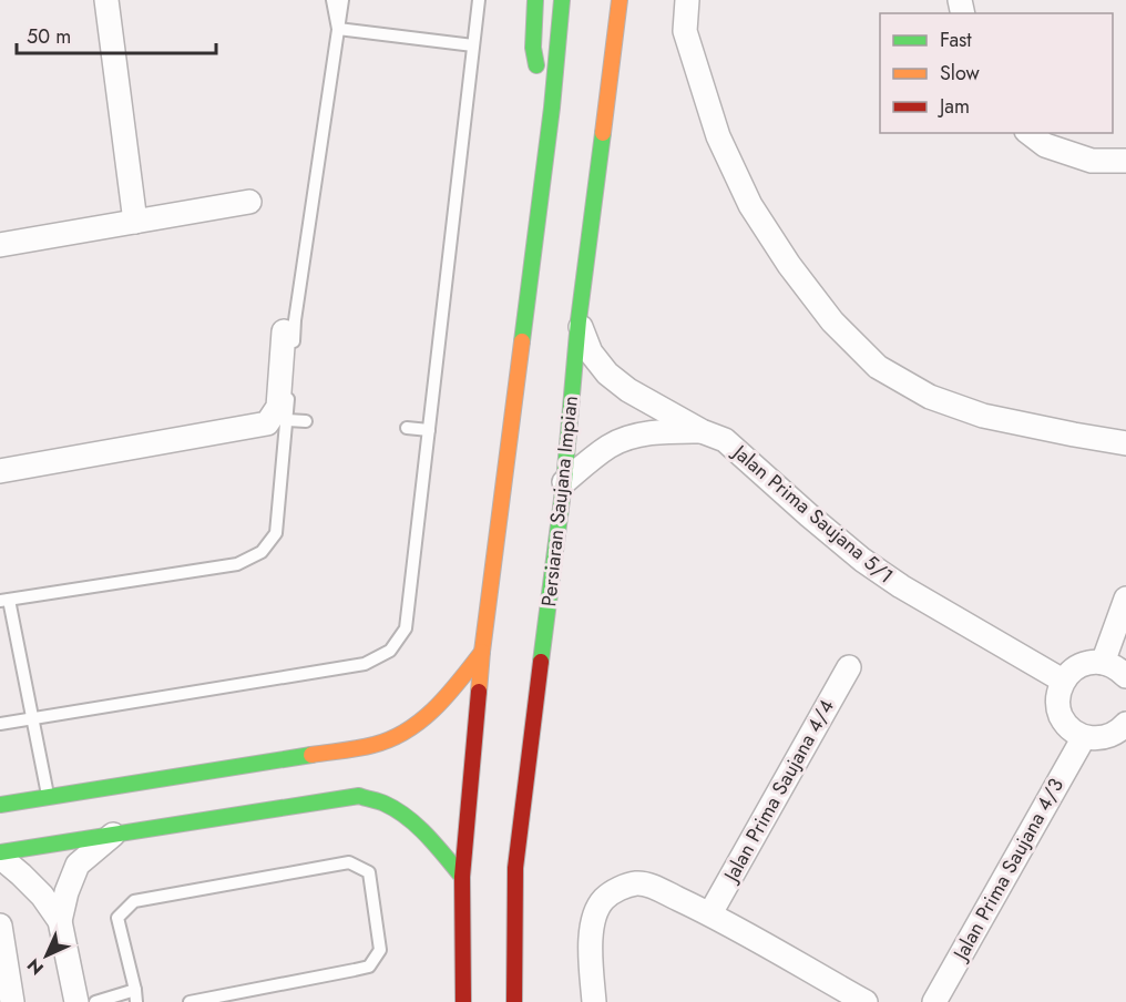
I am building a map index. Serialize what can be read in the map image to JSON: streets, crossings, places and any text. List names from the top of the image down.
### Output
{
  "streets": {
    "main road": ["Persiaran Saujana Impian"],
    "street": ["Jalan Prima Saujana 5/1", "Jalan Prima Saujana 4/4", "Jalan Prima Saujana 4/3"]
  },
  "crossings": [
    ["Persiaran Saujana Impian", "Jalan Prima Saujana 5/1"]
  ],
  "legend": ["Fast", "Slow", "Jam"],
  "scale_bar": "50 m",
  "north": "bottom left"
}
